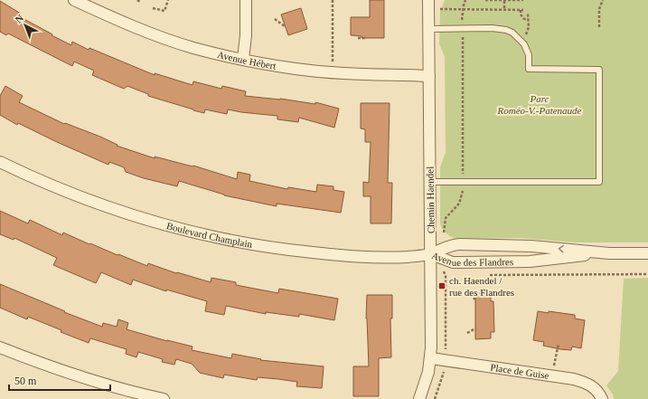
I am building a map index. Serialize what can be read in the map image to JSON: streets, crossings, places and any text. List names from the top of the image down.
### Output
{
  "streets": {
    "street": [
      "Avenue Hébert",
      "Chemin Haendel",
      "Boulevard Champlain",
      "Avenue des Flandres",
      "Place de Guise"
    ]
  },
  "crossings": [
    ["Avenue Hébert", "Chemin Haendel"],
    ["Chemin Haendel", "Boulevard Champlain"],
    ["Chemin Haendel", "Avenue des Flandres"],
    ["Chemin Haendel", "Place de Guise"],
    ["Boulevard Champlain", "Avenue des Flandres"]
  ],
  "parks": ["Parc Roméo-V.-Patenaude"],
  "places": {
    "transit": ["ch. Haendel / rue des Flandres"]
  },
  "scale_bar": "50 m",
  "north": "top left"
}
